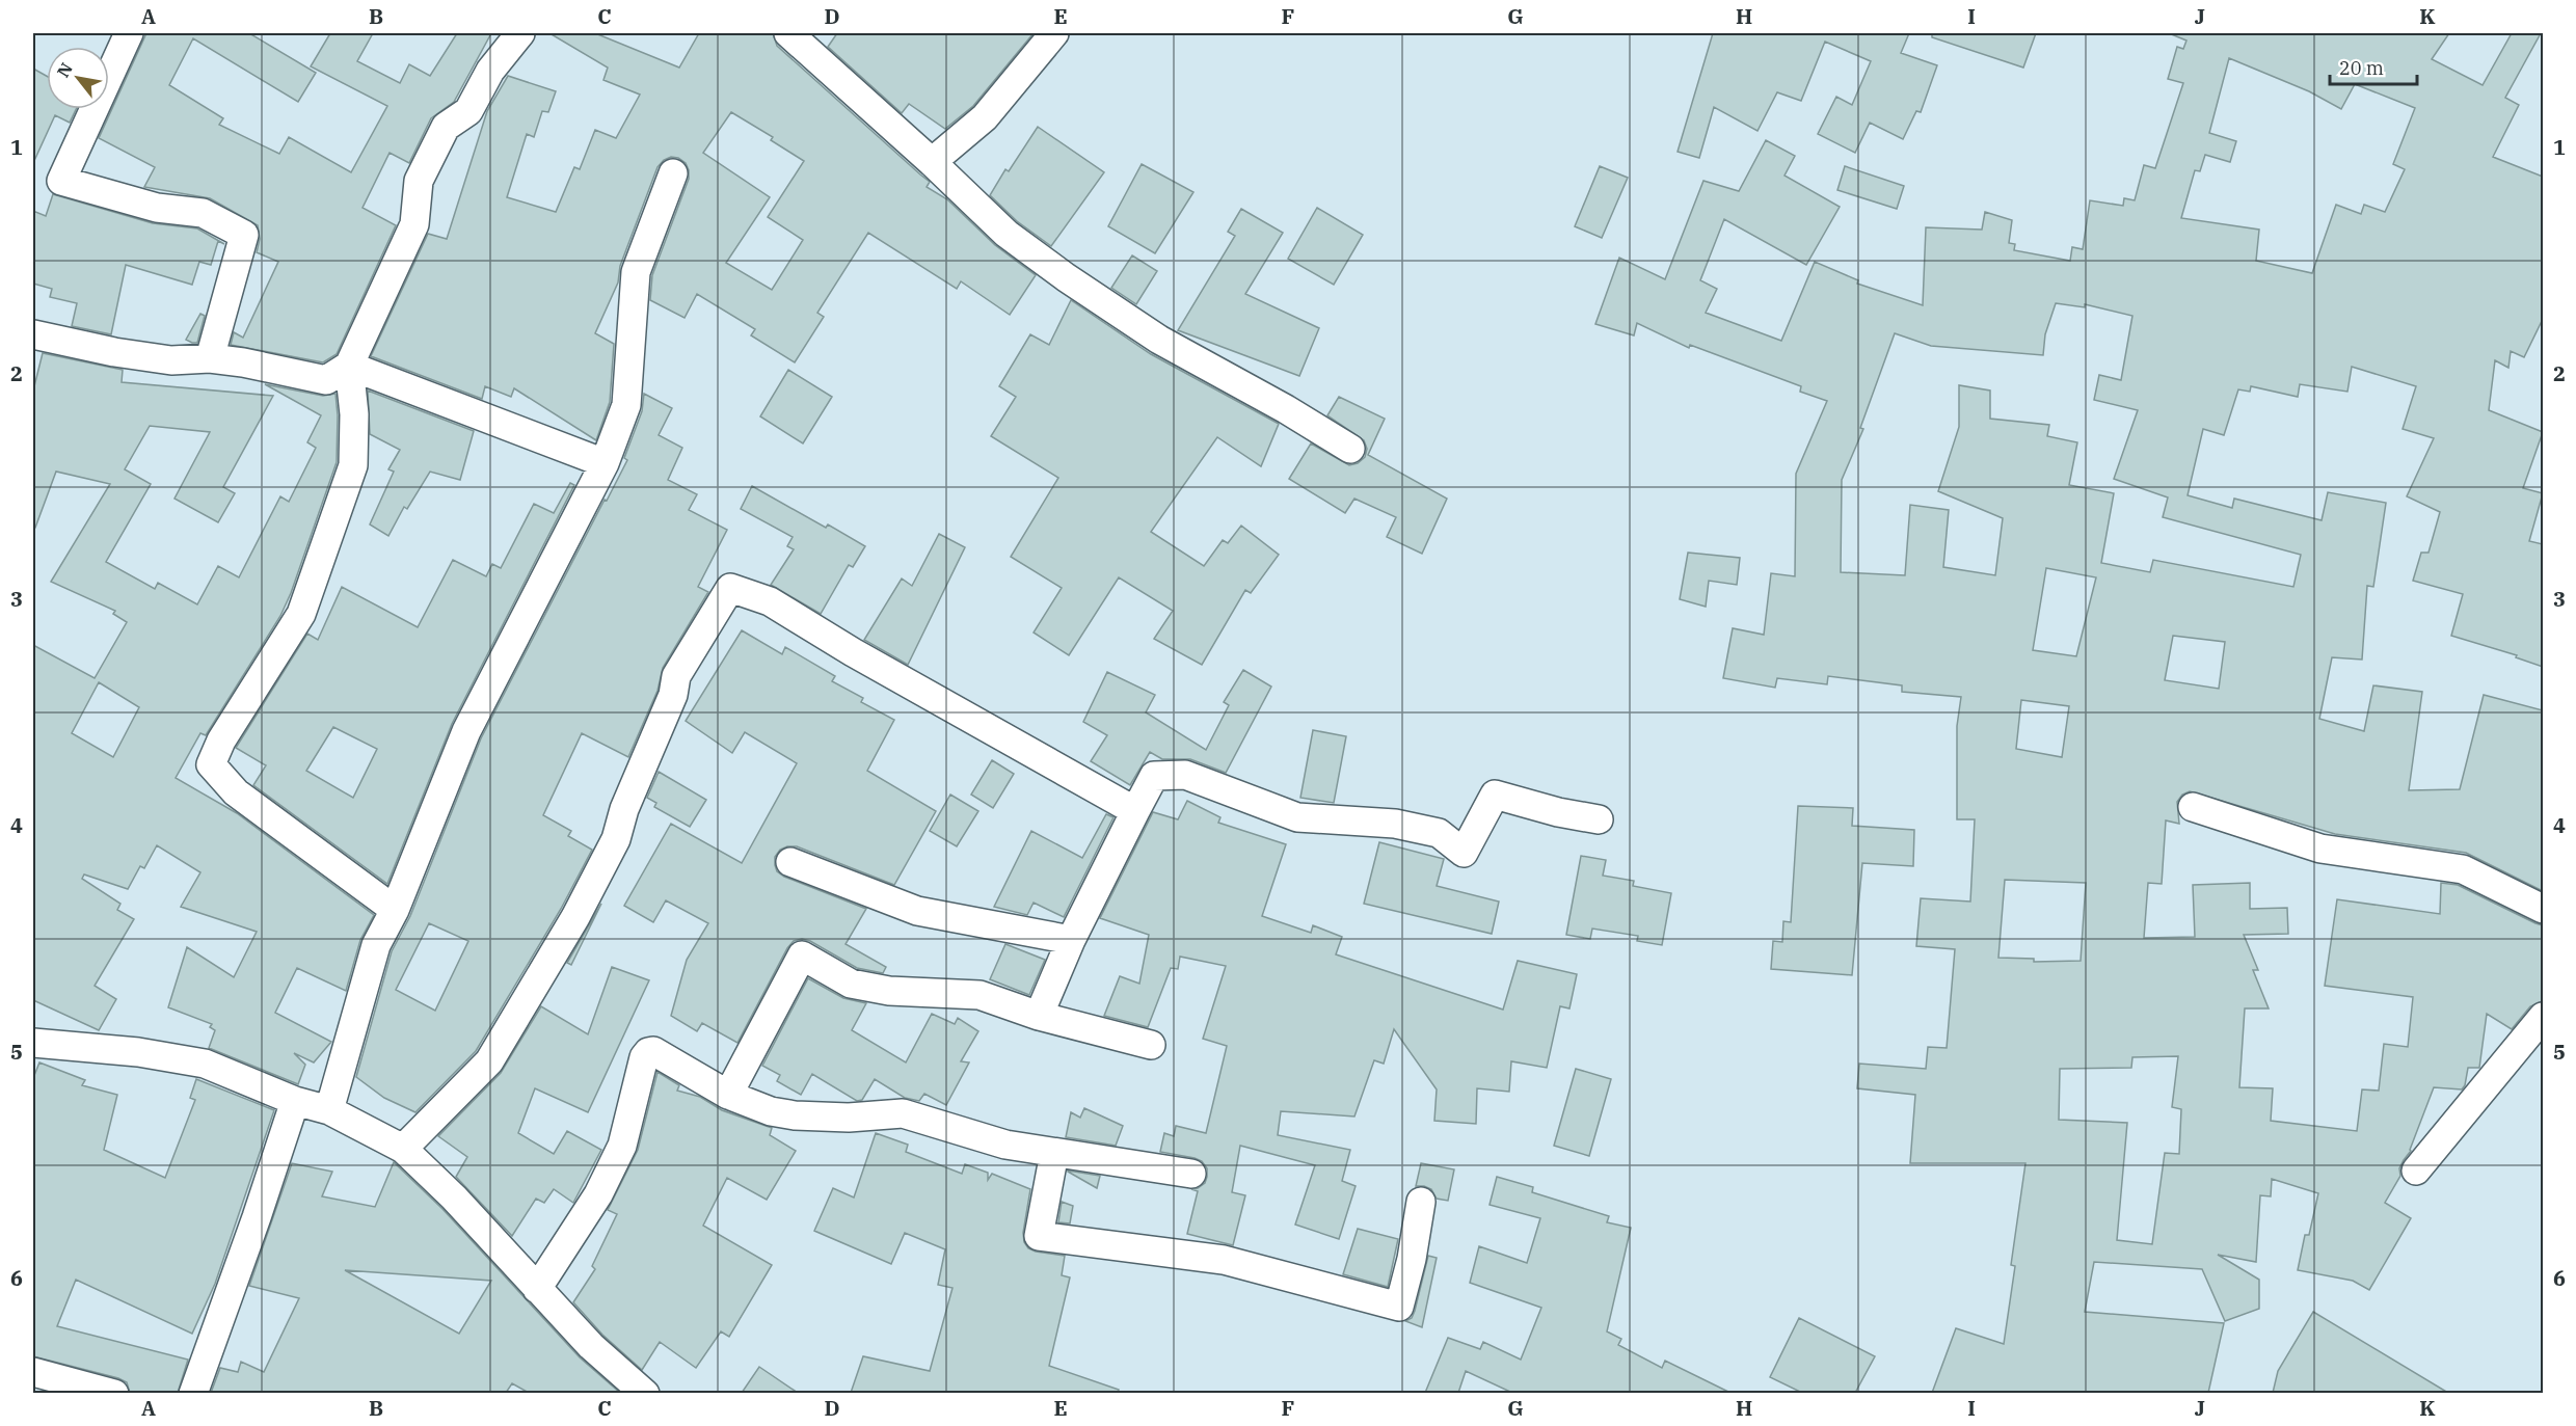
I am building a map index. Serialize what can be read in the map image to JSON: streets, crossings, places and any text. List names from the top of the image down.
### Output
{
  "scale_bar": "20 m",
  "north": "top left",
  "grid": {
    "columns": [
      "A",
      "B",
      "C",
      "D",
      "E",
      "F",
      "G",
      "H",
      "I",
      "J",
      "K"
    ],
    "rows": [
      "1",
      "2",
      "3",
      "4",
      "5",
      "6"
    ]
  }
}
